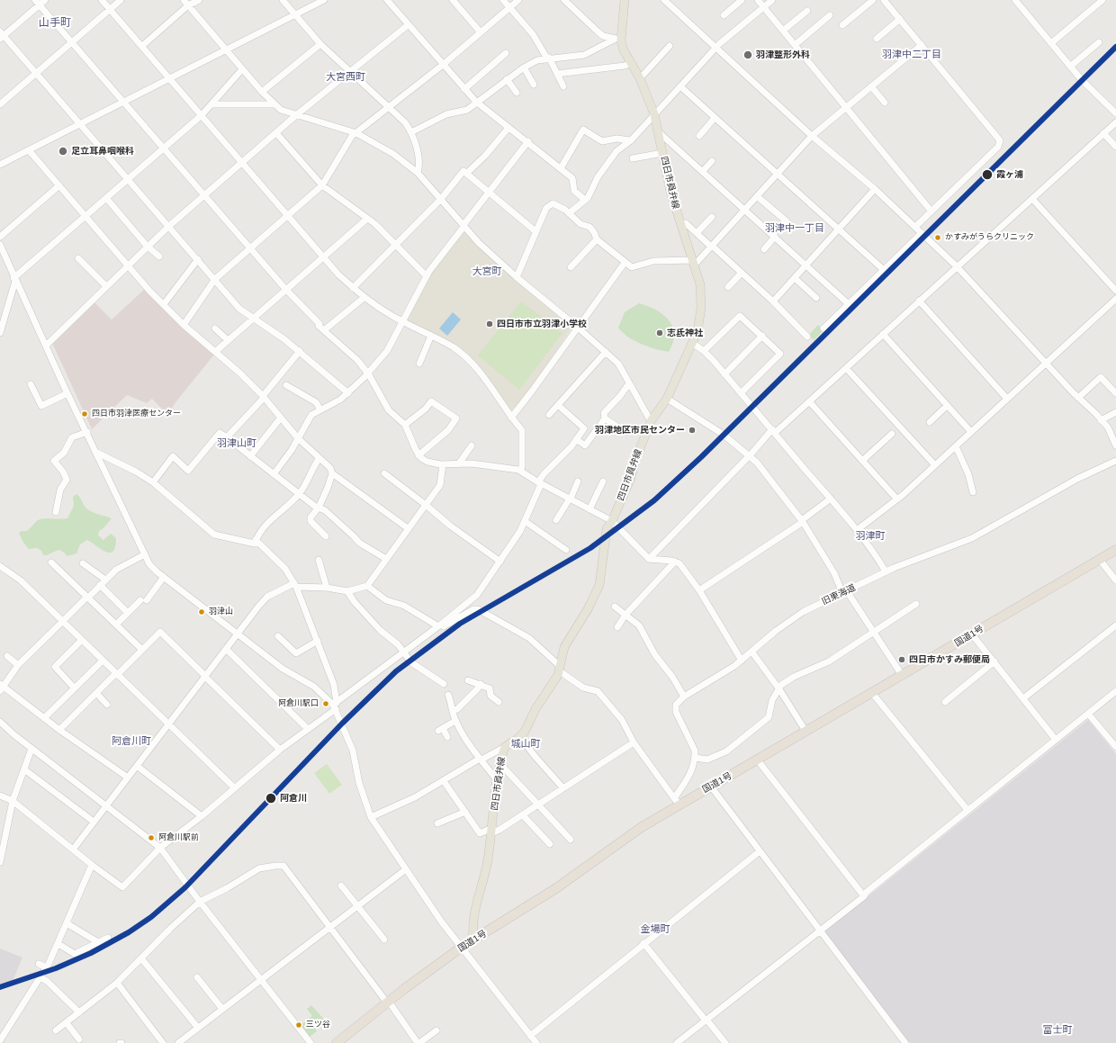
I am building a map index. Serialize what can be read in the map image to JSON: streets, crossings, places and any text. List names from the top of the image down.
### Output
{
  "streets": {
    "highway": ["国道1号"],
    "main road": ["四日市員弁線"],
    "street": ["旧東海道"]
  },
  "crossings": [
    ["四日市員弁線", "国道1号"]
  ],
  "districts": [
    "山手町",
    "羽津中二丁目",
    "大宮西町",
    "羽津中一丁目",
    "大宮町",
    "羽津山町",
    "羽津町",
    "阿倉川町",
    "城山町",
    "金場町",
    "富士町"
  ],
  "places": [
    "羽津整形外科",
    "足立耳鼻咽喉科",
    "霞ヶ浦",
    "かすみがうらクリニック",
    "四日市市立羽津小学校",
    "志氐神社",
    "四日市羽津医療センター",
    "羽津地区市民センター",
    "羽津山",
    "四日市かすみ郵便局",
    "阿倉川駅口",
    "阿倉川",
    "阿倉川駅前",
    "三ツ谷"
  ]
}
